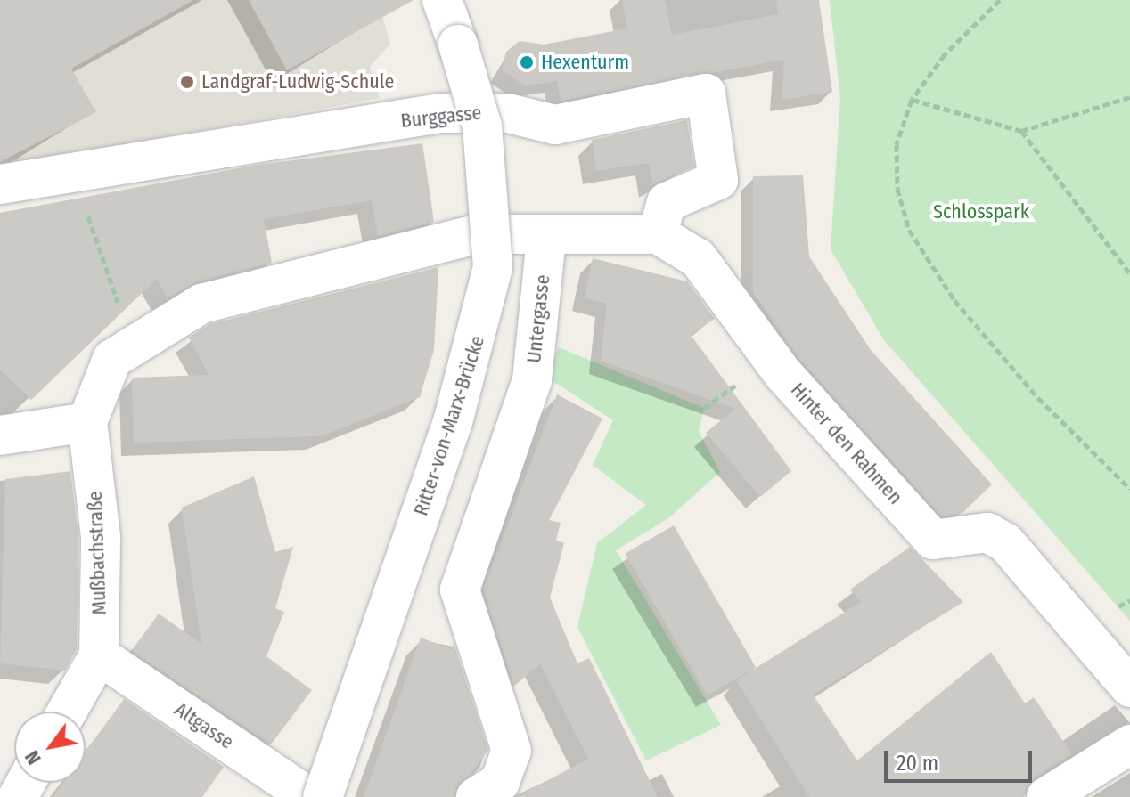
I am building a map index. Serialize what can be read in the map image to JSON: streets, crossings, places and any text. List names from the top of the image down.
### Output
{
  "streets": {
    "street": [
      "Burggasse",
      "Untergasse",
      "Ritter-von-Marx-Brücke",
      "Hinter den Rahmen",
      "Mußbachstraße",
      "Altgasse"
    ]
  },
  "crossings": [
    ["Burggasse", "Hinter den Rahmen"],
    ["Mußbachstraße", "Altgasse"]
  ],
  "parks": ["Schlosspark"],
  "places": ["Hexenturm", "Landgraf-Ludwig-Schule"],
  "scale_bar": "20 m",
  "north": "bottom left"
}
